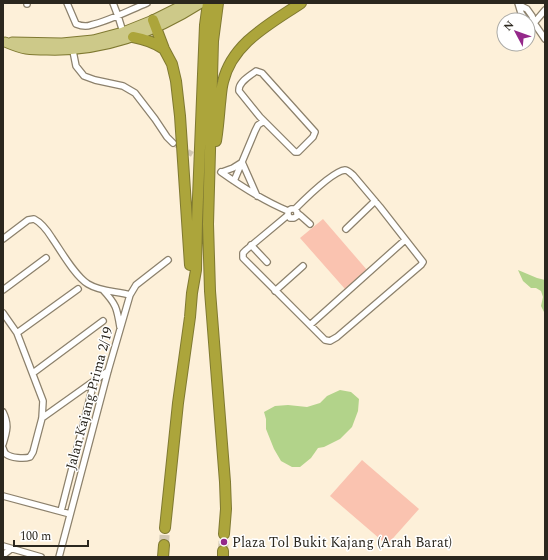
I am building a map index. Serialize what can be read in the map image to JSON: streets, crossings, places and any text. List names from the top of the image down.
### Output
{
  "streets": {
    "street": ["Jalan Kajang Prima 2/19"]
  },
  "places": ["Plaza Tol Bukit Kajang (Arah Barat)"],
  "scale_bar": "100 m",
  "north": "top left"
}
